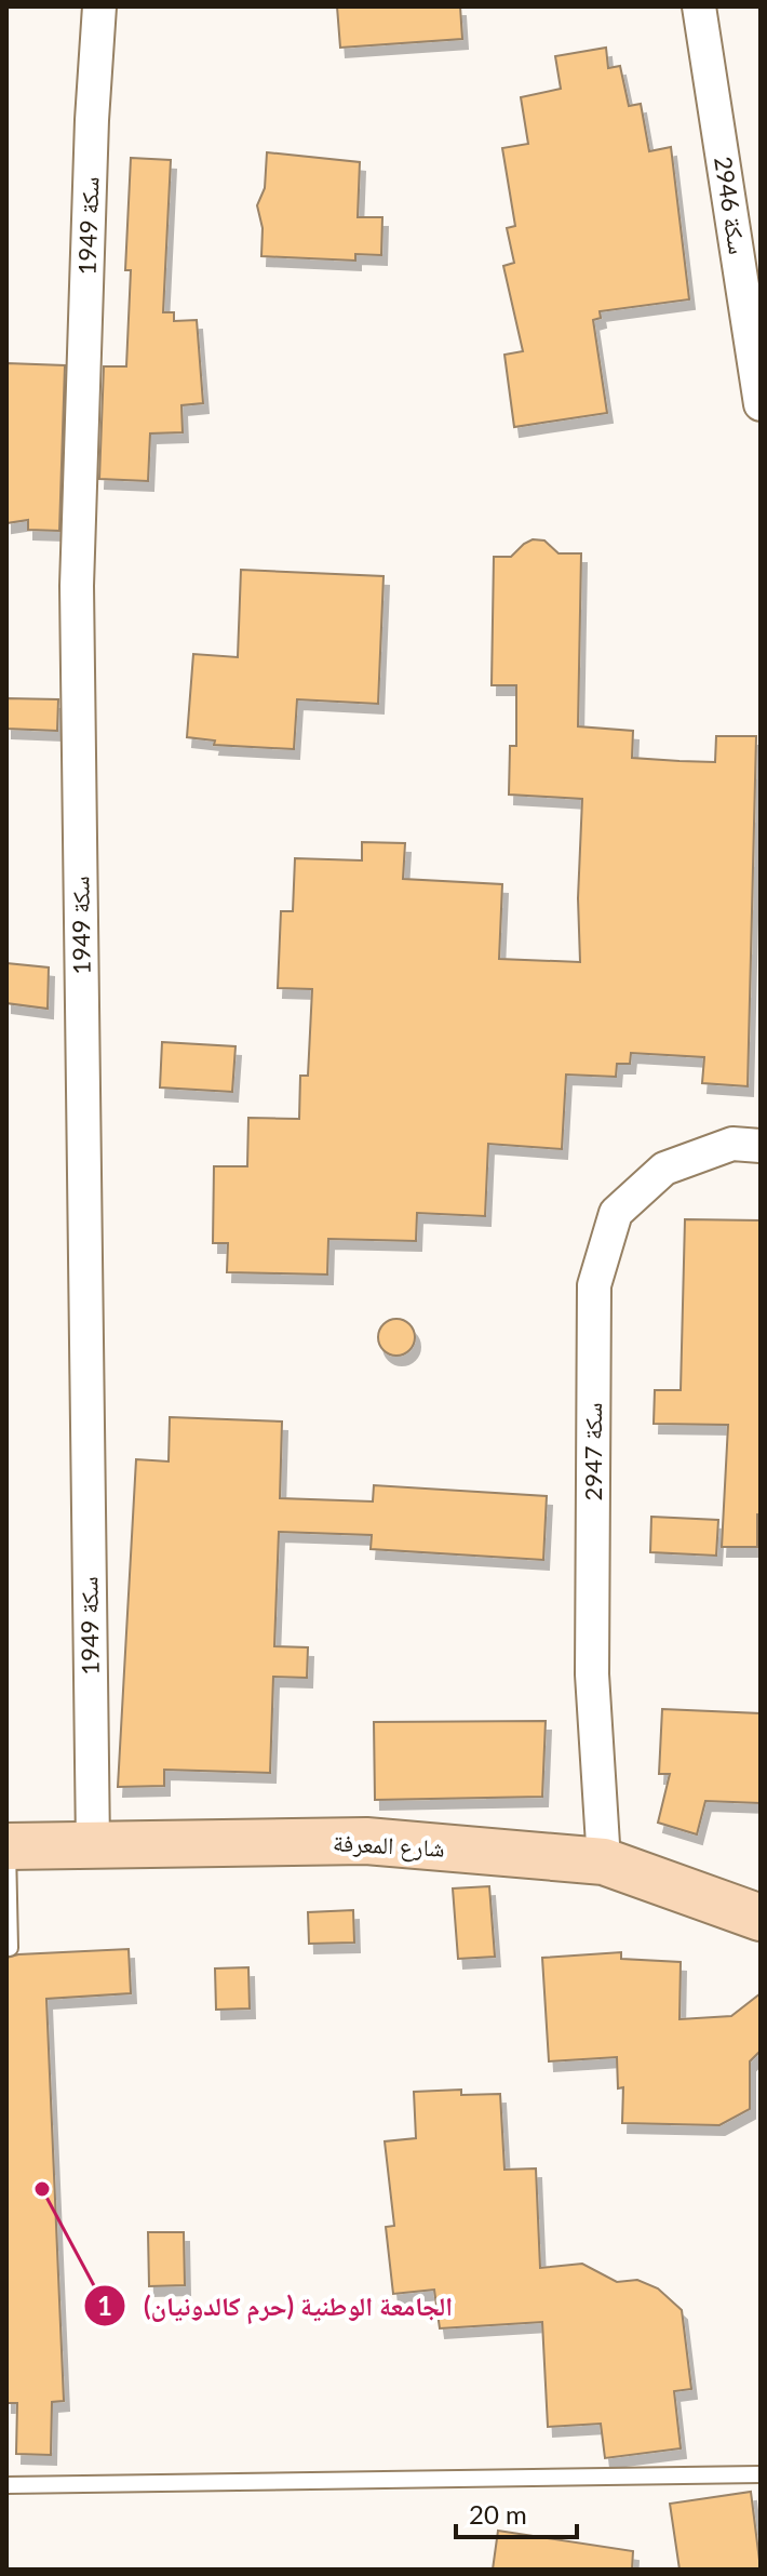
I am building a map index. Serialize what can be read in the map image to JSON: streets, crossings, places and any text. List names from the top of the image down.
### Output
{
  "streets": {
    "street": [
      "سكة 2946",
      "سكة 1949",
      "سكة 2947",
      "شارع المعرفة"
    ]
  },
  "crossings": [
    ["سكة 1949", "شارع المعرفة"],
    ["سكة 2947", "شارع المعرفة"]
  ],
  "places": ["الجامعة الوطنية (حرم كالدونيان)"],
  "scale_bar": "20 m"
}
